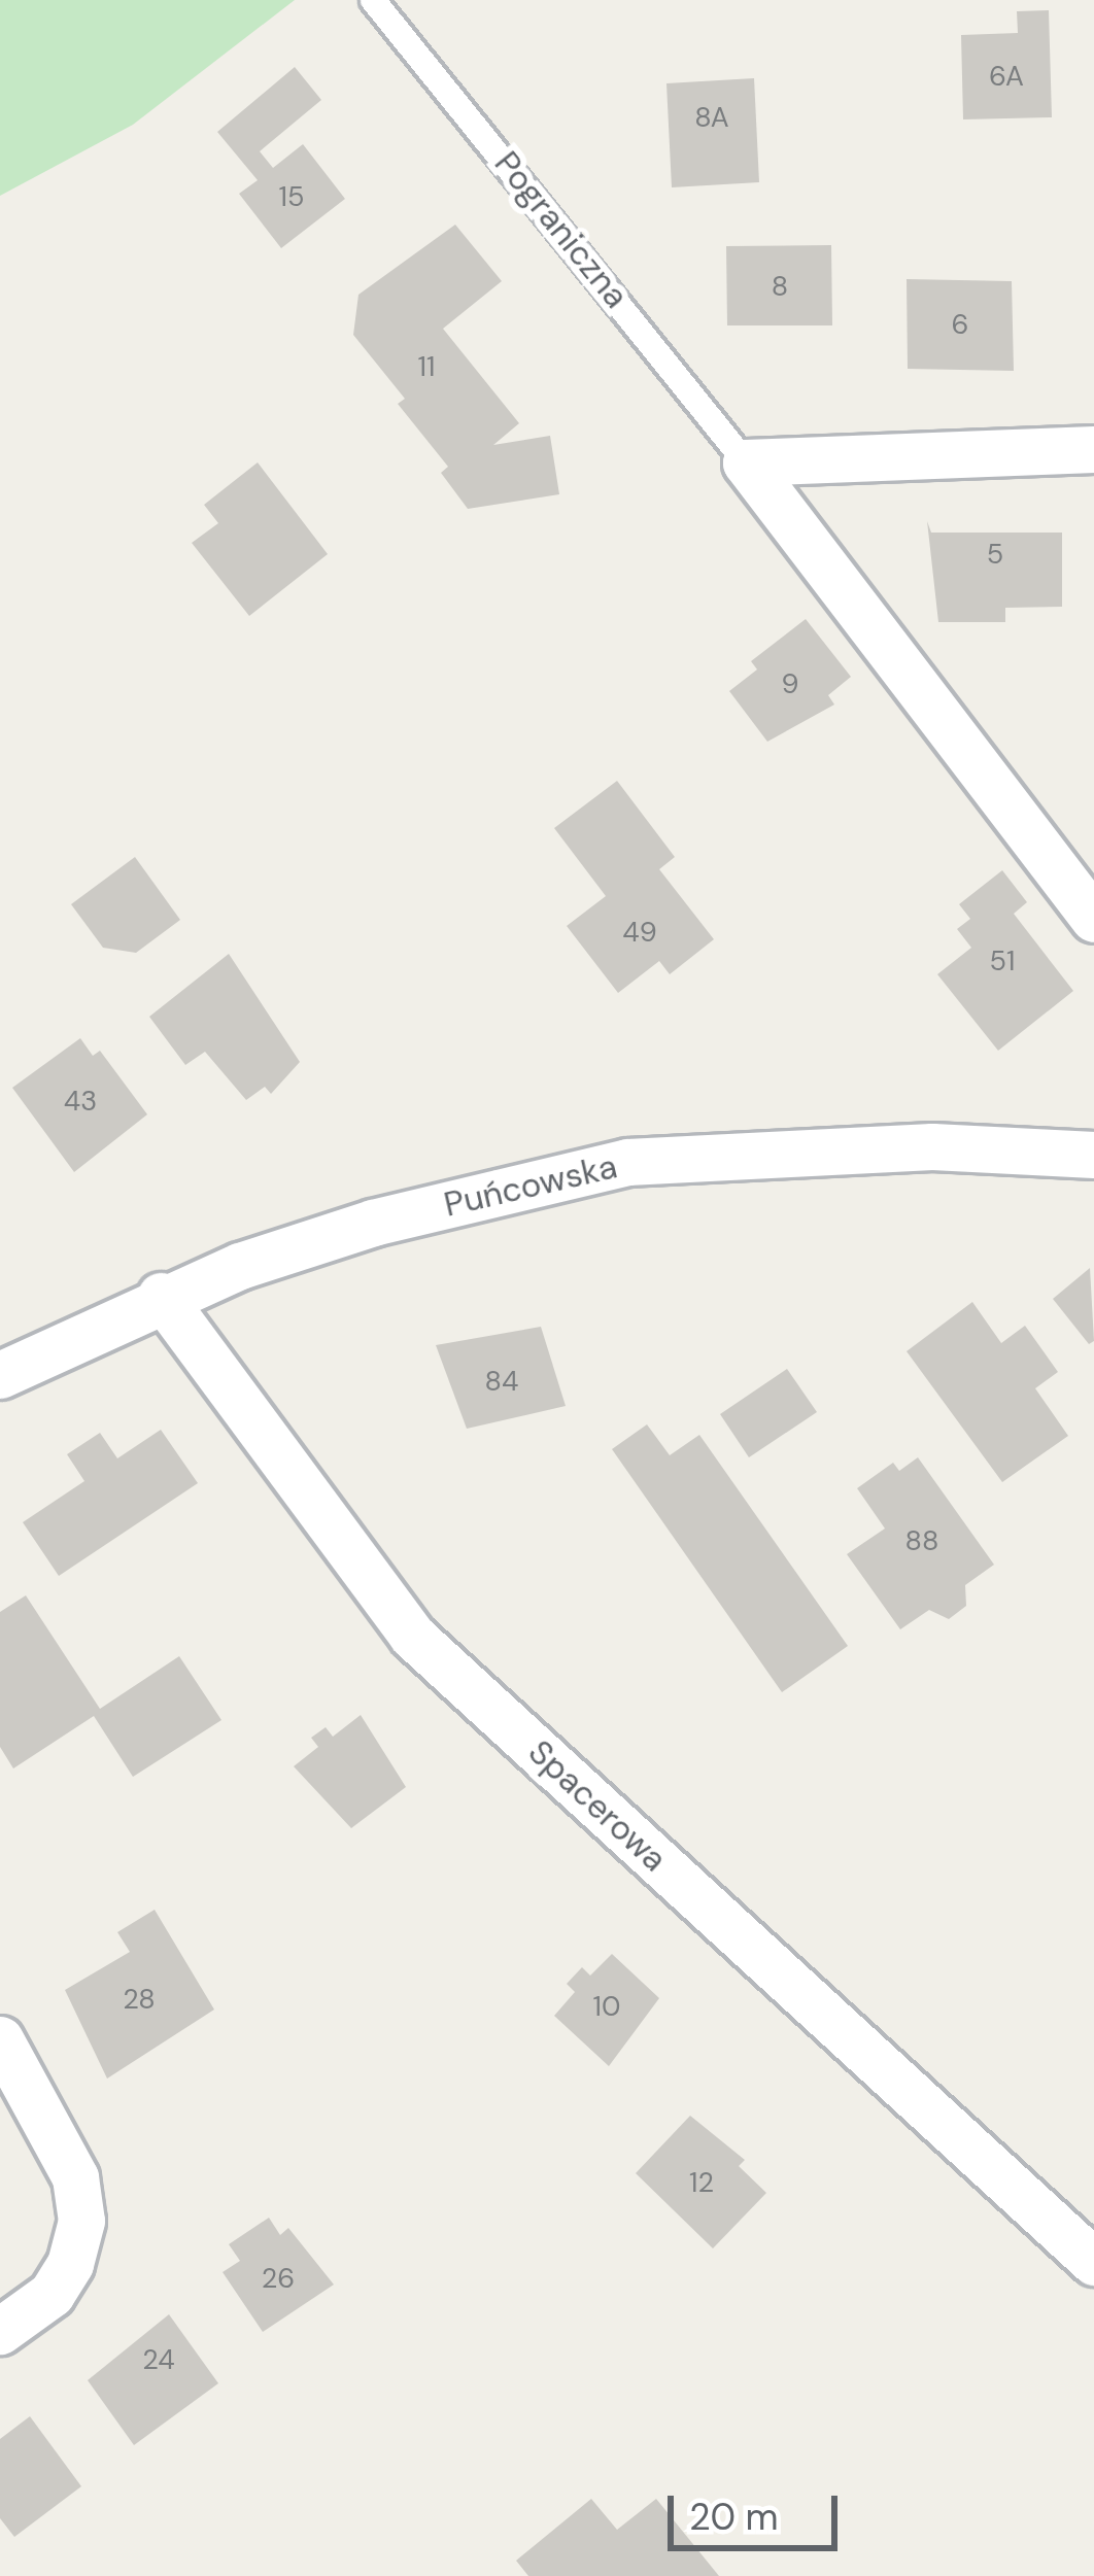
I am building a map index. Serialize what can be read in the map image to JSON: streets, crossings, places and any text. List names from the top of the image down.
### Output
{
  "streets": {
    "street": ["Pograniczna", "Puńcowska", "Spacerowa"]
  },
  "crossings": [
    ["Puńcowska", "Spacerowa"]
  ],
  "house_numbers": [
    "6A",
    "8A",
    "15",
    "8",
    "6",
    "11",
    "5",
    "9",
    "49",
    "51",
    "43",
    "84",
    "88",
    "28",
    "10",
    "12",
    "26",
    "24"
  ],
  "scale_bar": "20 m"
}
